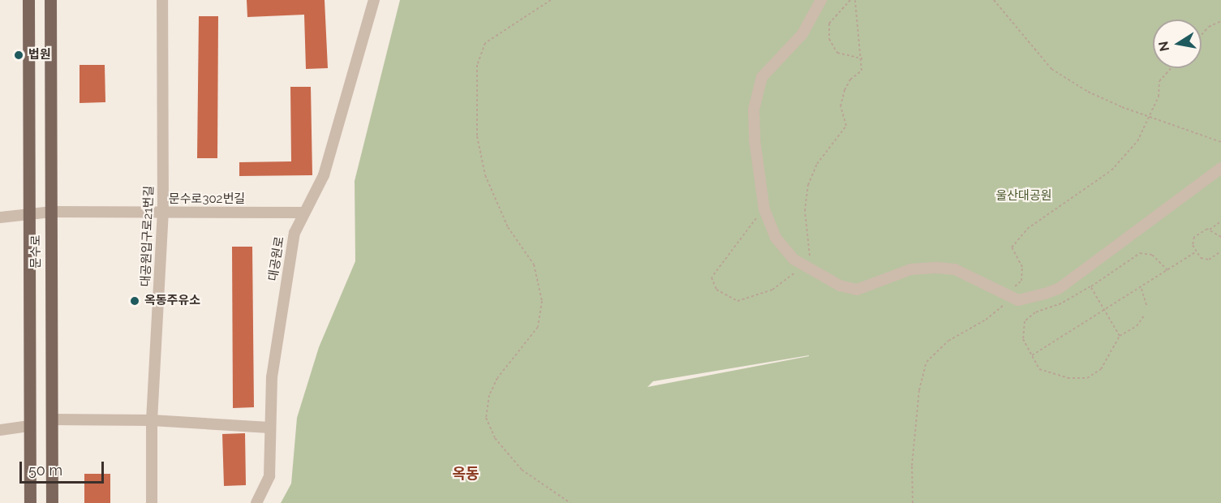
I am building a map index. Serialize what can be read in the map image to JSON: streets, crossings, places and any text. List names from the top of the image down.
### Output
{
  "streets": {
    "main road": ["문수로"],
    "street": ["문수로302번길", "대공원입구로21번길", "대공원로"]
  },
  "crossings": [
    ["문수로302번길", "대공원입구로21번길"],
    ["문수로302번길", "문수로"],
    ["문수로302번길", "대공원로"]
  ],
  "districts": ["옥동"],
  "parks": ["울산대공원"],
  "places": ["법원", "옥동주유소"],
  "scale_bar": "50 m",
  "north": "left"
}
